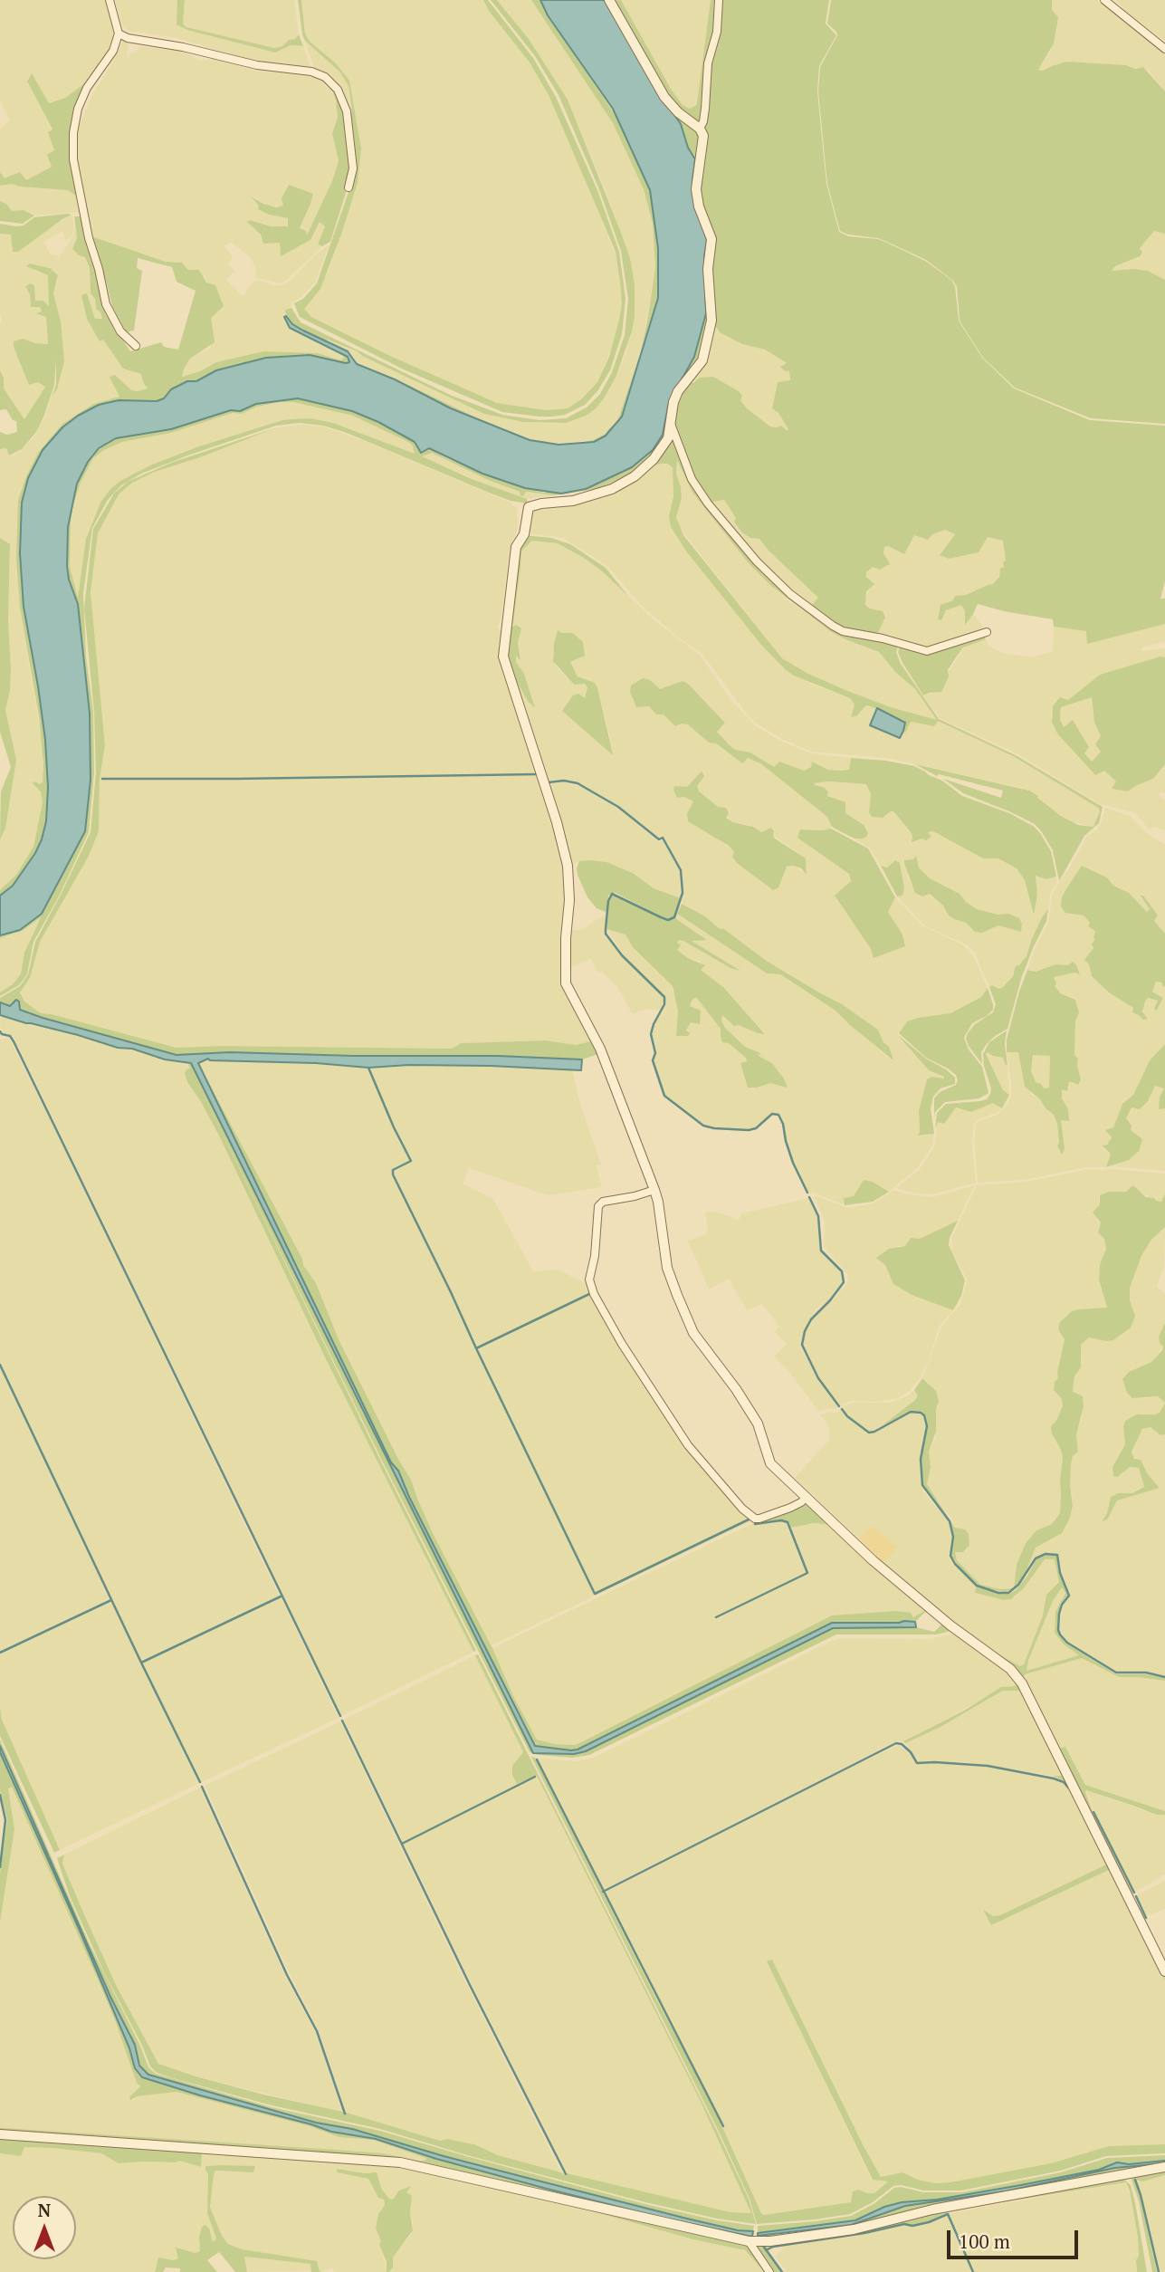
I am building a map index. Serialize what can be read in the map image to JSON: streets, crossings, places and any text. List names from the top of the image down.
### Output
{
  "scale_bar": "100 m",
  "north": "top"
}
